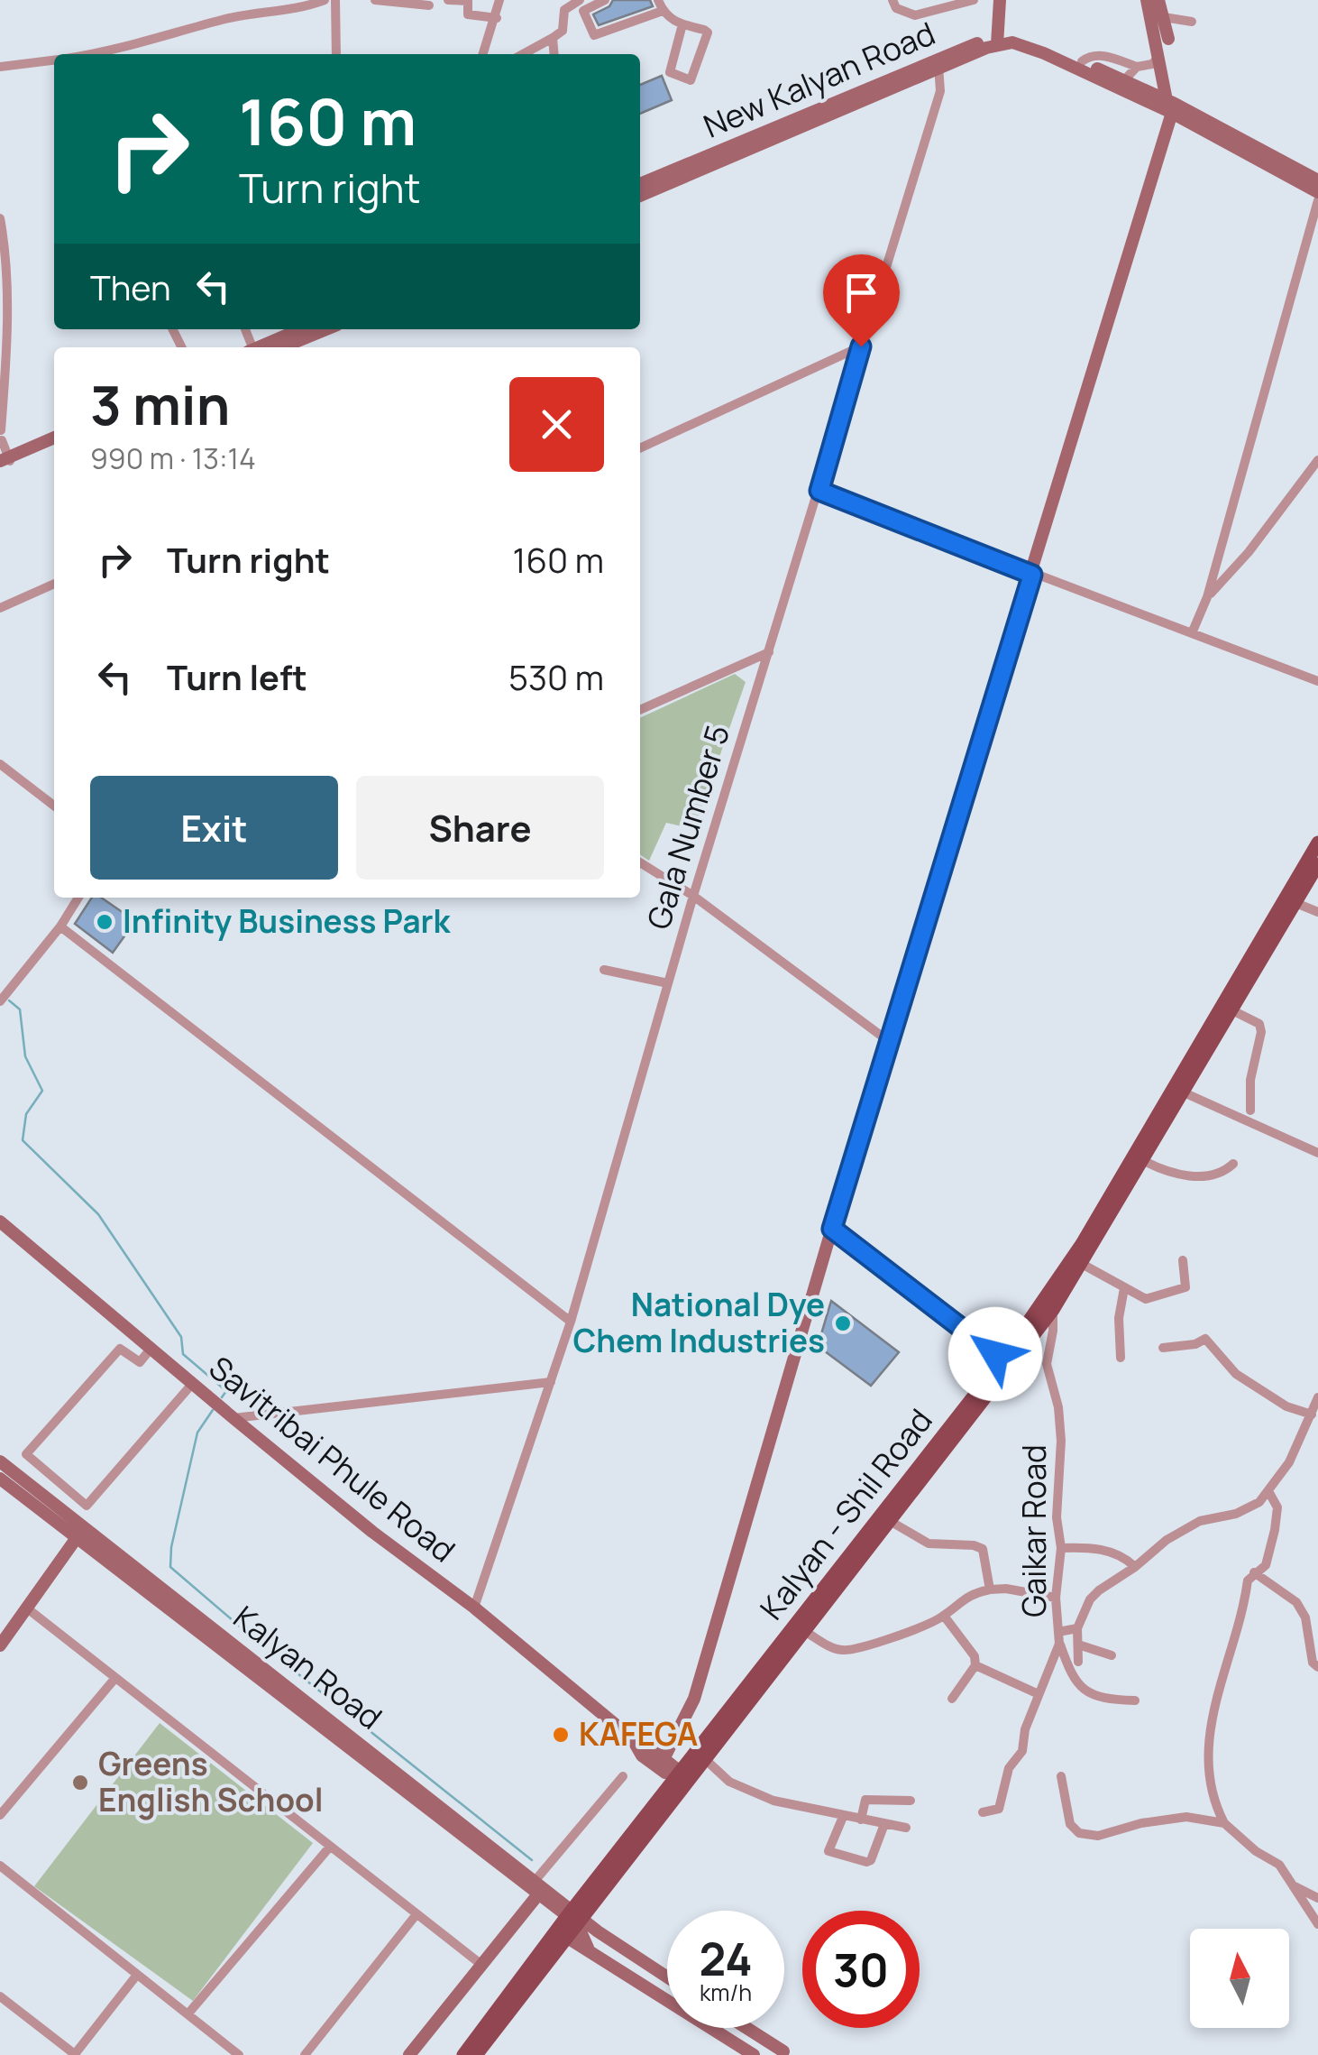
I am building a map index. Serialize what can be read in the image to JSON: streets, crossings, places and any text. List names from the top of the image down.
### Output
{
  "streets": {
    "main road": ["Kalyan - Shil Road"],
    "street": [
      "New Kalyan Road",
      "Gala Number 5",
      "Savitribai Phule Road",
      "Gaikar Road",
      "Kalyan Road"
    ]
  },
  "crossings": [
    ["New Kalyan Road", "Gala Number 5"],
    ["Gala Number 5", "Savitribai Phule Road"],
    ["Savitribai Phule Road", "Kalyan - Shil Road"],
    ["Kalyan - Shil Road", "Gaikar Road"],
    ["Kalyan - Shil Road", "Kalyan Road"]
  ],
  "places": [
    "Infinity Business Park",
    "National Dye Chem Industries",
    "KAFEGA",
    "Greens English School"
  ],
  "north": "top",
  "page": {
    "turn": ["160 m", "Turn right"],
    "then": "Then",
    "heading": ["3 min", "990 m · 13:14"],
    "list": [
      {
        "name": "Turn right",
        "value": "160 m"
      },
      {
        "name": "Turn left",
        "value": "530 m"
      }
    ],
    "buttons": ["Exit", "Share"],
    "speed": "24 km/h",
    "limit": "30"
  }
}
